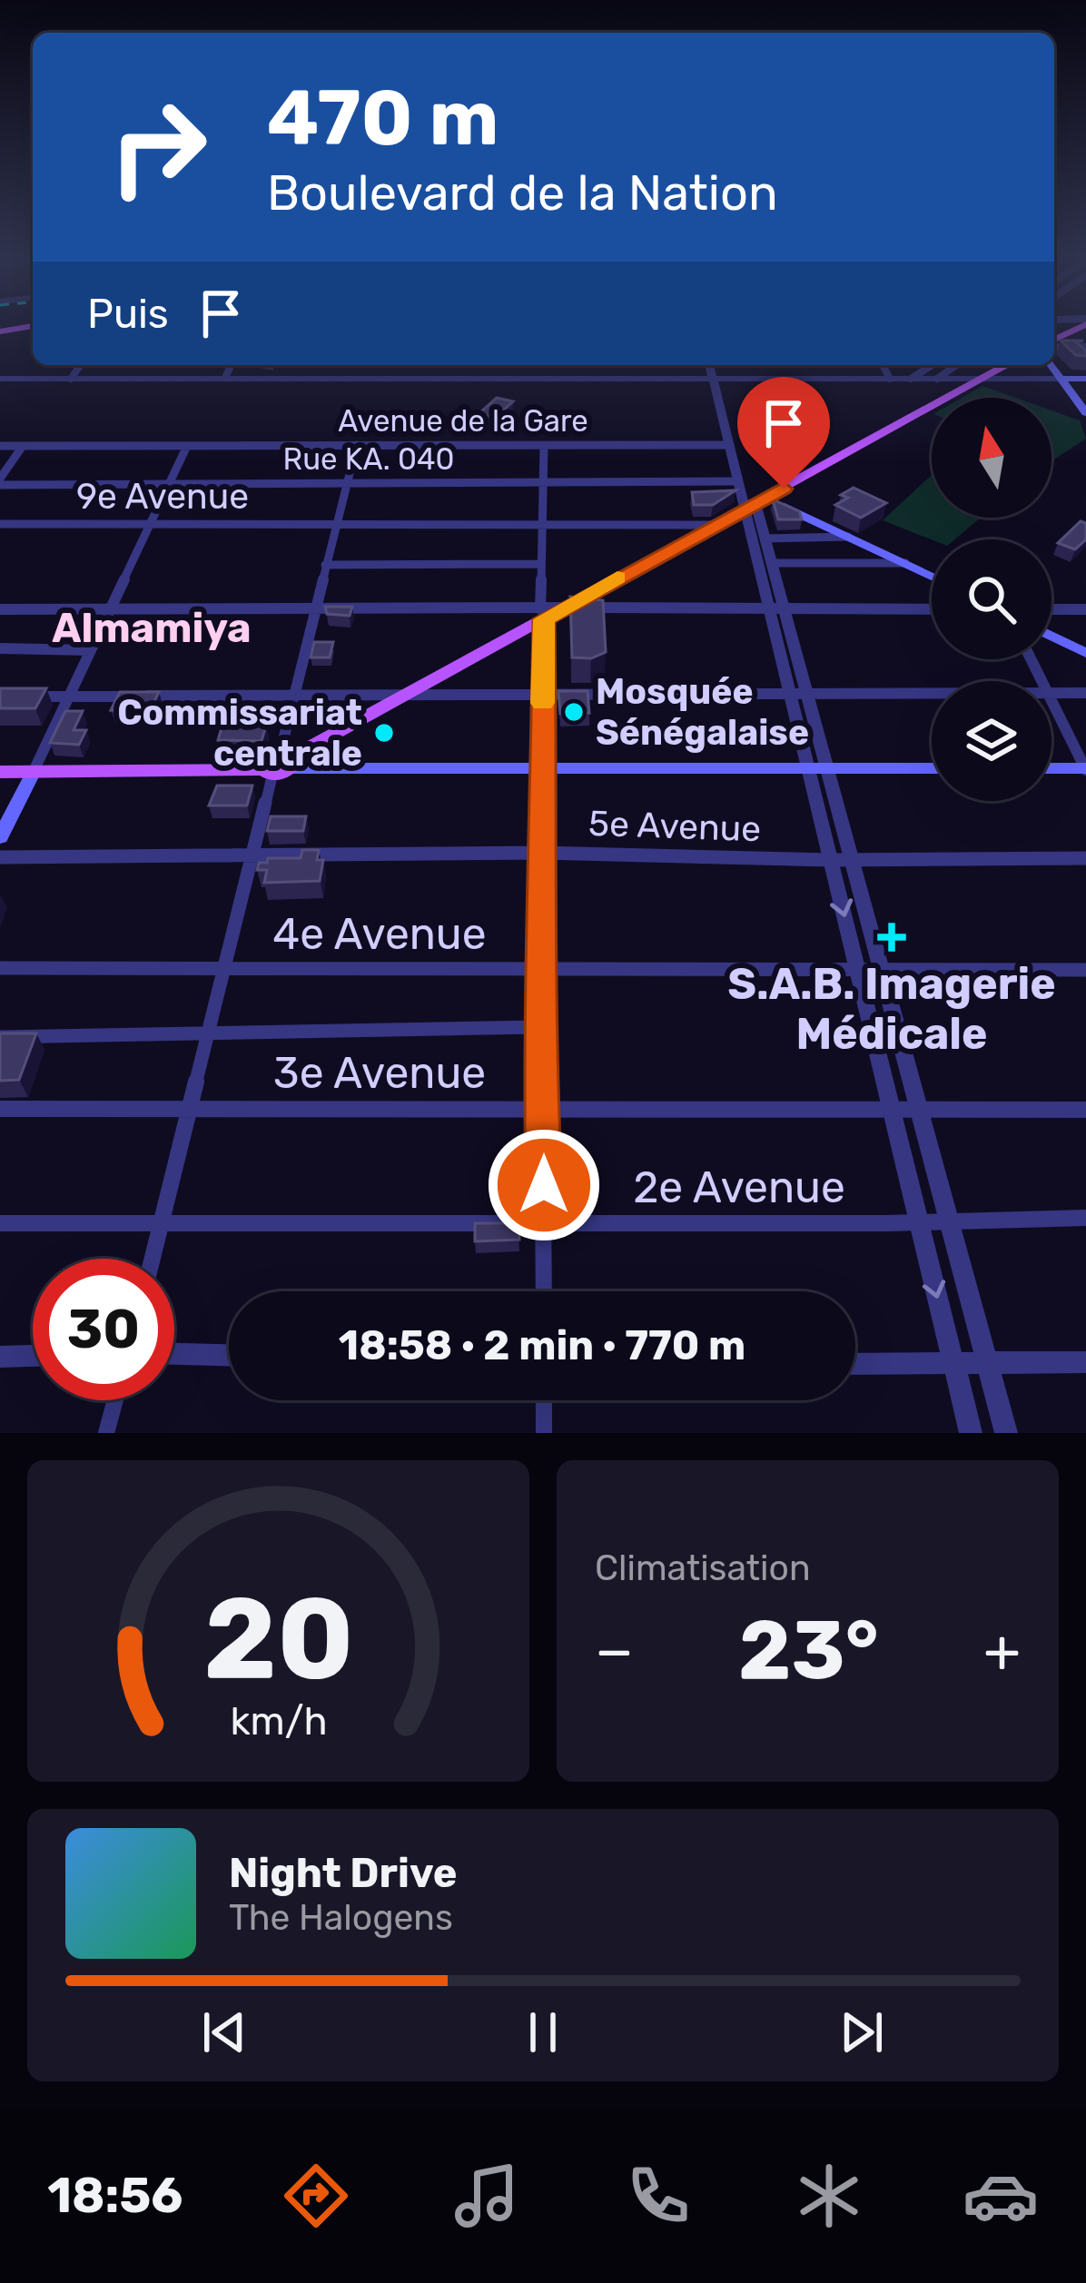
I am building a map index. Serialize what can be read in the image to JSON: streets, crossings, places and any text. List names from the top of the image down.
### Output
{
  "streets": {
    "street": [
      "Avenue de la Gare",
      "Rue KA. 040",
      "9e Avenue",
      "5e Avenue",
      "4e Avenue",
      "3e Avenue",
      "2e Avenue"
    ]
  },
  "districts": ["Almamiya"],
  "places": {
    "other": ["Mosquée Sénégalaise", "Commissariat centrale"],
    "health": ["S.A.B. Imagerie Médicale"]
  },
  "north": "top",
  "page": {
    "turn": ["470 m", "Boulevard de la Nation"],
    "then": "Puis",
    "limit": "30",
    "trip": "18:58 · 2 min · 770 m",
    "tile": "Climatisation",
    "heat": ["−", "23°", "+"],
    "song": ["Night Drive", "The Halogens"],
    "tabs": "18:56",
    "gauge": ["20", "km/h"]
  }
}
